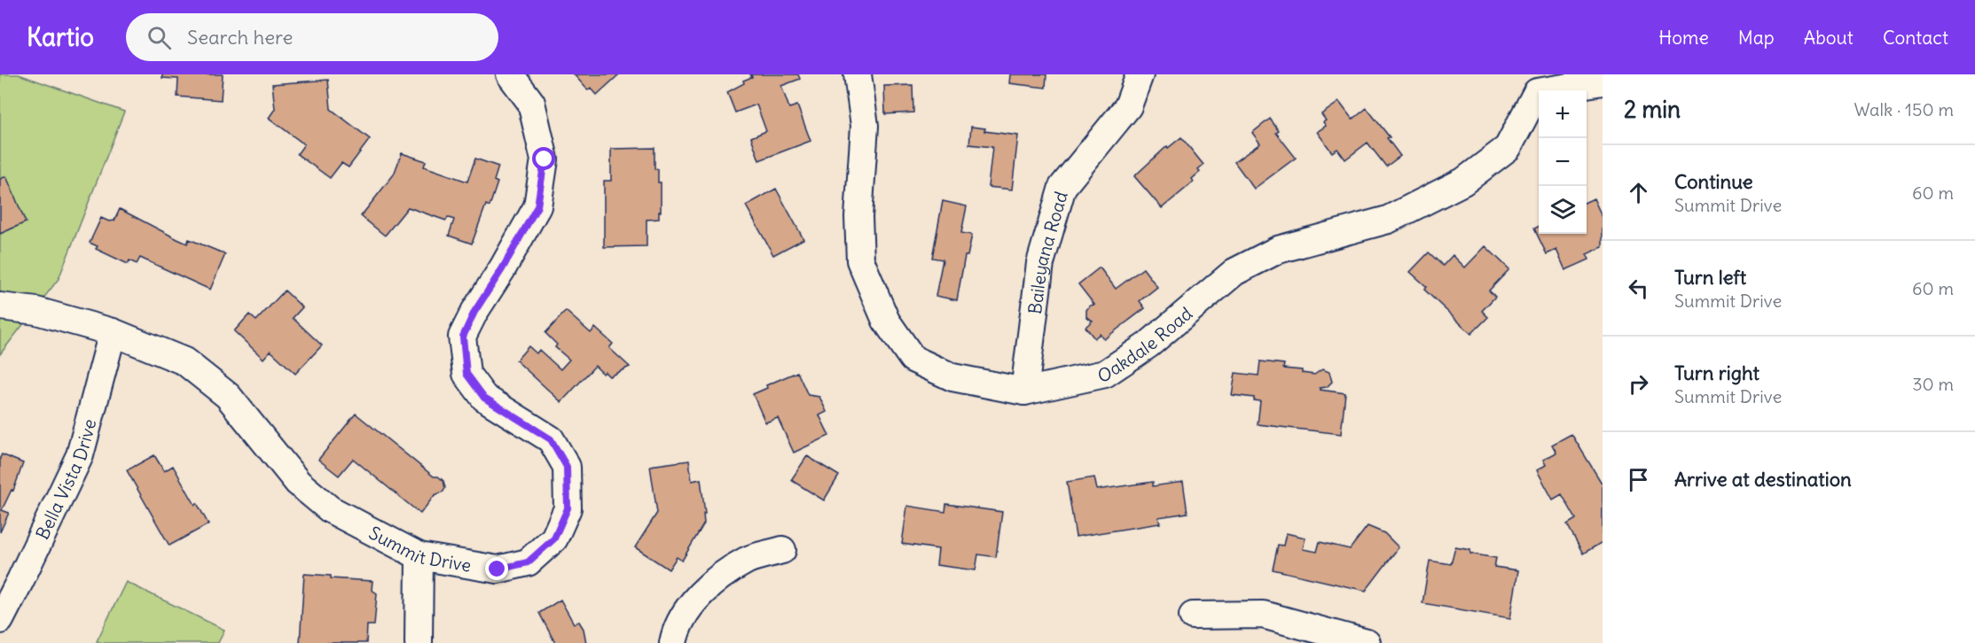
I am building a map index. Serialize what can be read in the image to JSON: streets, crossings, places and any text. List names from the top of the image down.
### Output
{
  "streets": {
    "street": [
      "Baileyana Road",
      "Oakdale Road",
      "Bella Vista Drive",
      "Summit Drive"
    ]
  },
  "crossings": [
    ["Baileyana Road", "Oakdale Road"],
    ["Bella Vista Drive", "Summit Drive"]
  ],
  "page": {
    "header": "Kartio",
    "search": "Search here",
    "nav": [
      "Home",
      "Map",
      "About",
      "Contact"
    ],
    "heading": ["2 min", "Walk · 150 m"],
    "map_buttons": ["+", "−"],
    "list": [
      ["Continue", "Summit Drive", "60 m"],
      ["Turn left", "Summit Drive", "60 m"],
      ["Turn right", "Summit Drive", "30 m"],
      "Arrive at destination"
    ]
  }
}
